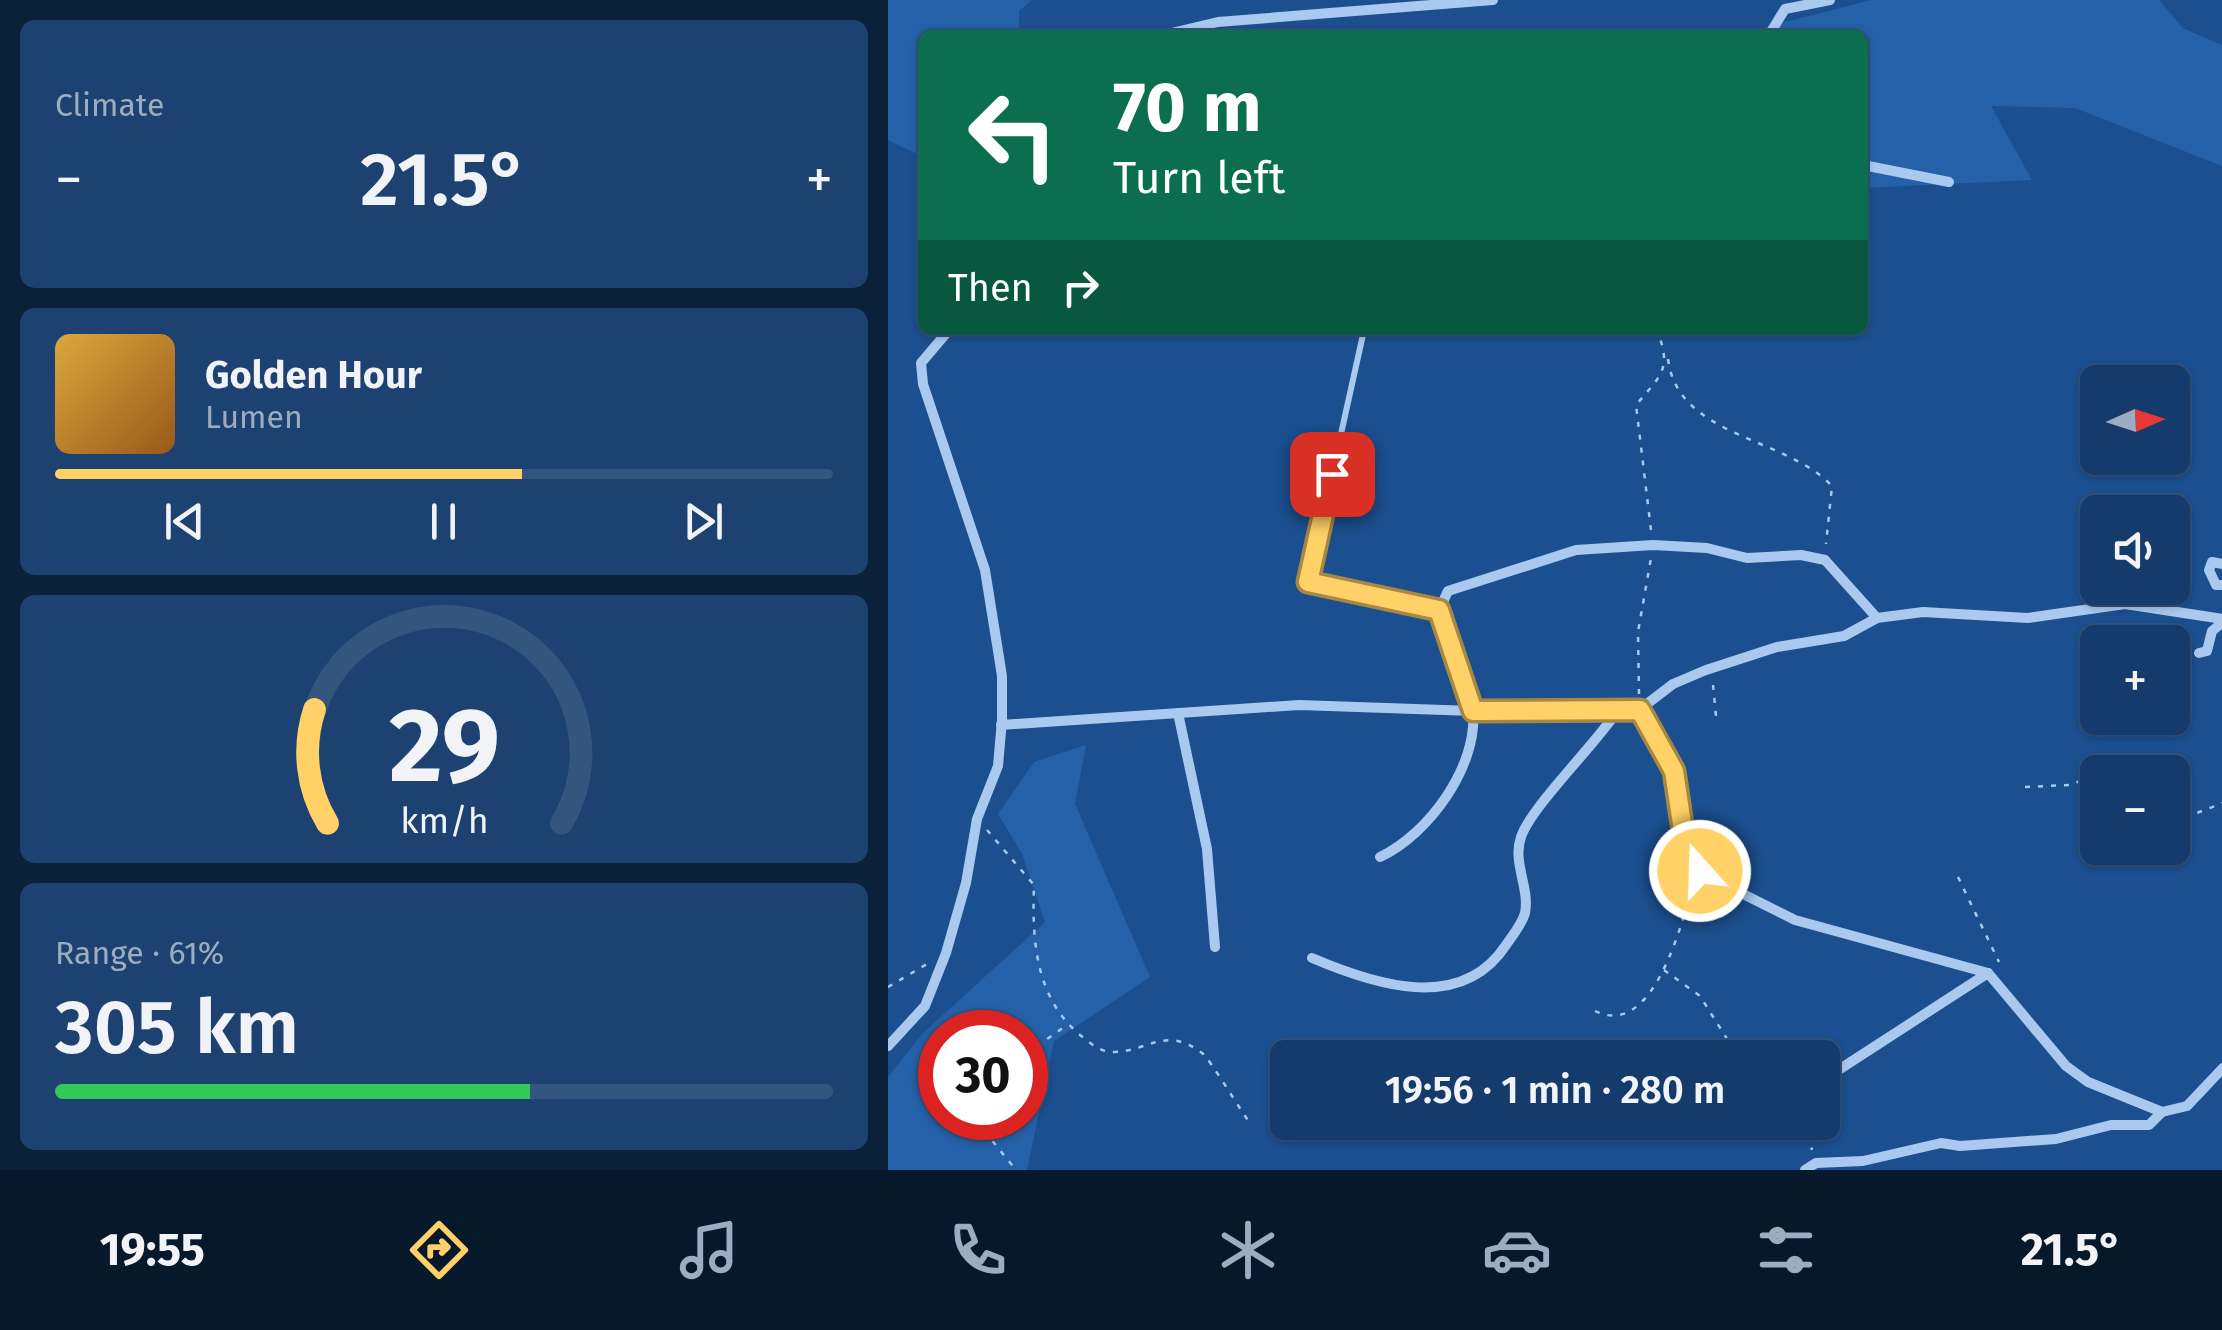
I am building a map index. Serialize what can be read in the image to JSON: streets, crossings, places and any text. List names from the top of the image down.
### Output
{
  "north": "right",
  "page": {
    "tile": [
      "Climate",
      ["Range · 61%", "305 km"]
    ],
    "turn": ["70 m", "Turn left"],
    "heat": ["−", "21.5°", "+"],
    "then": "Then",
    "song": ["Golden Hour", "Lumen"],
    "map_buttons": ["+", "−"],
    "limit": "30",
    "trip": "19:56 · 1 min · 280 m",
    "tabs": ["19:55", "21.5°"],
    "gauge": ["29", "km/h"]
  }
}
